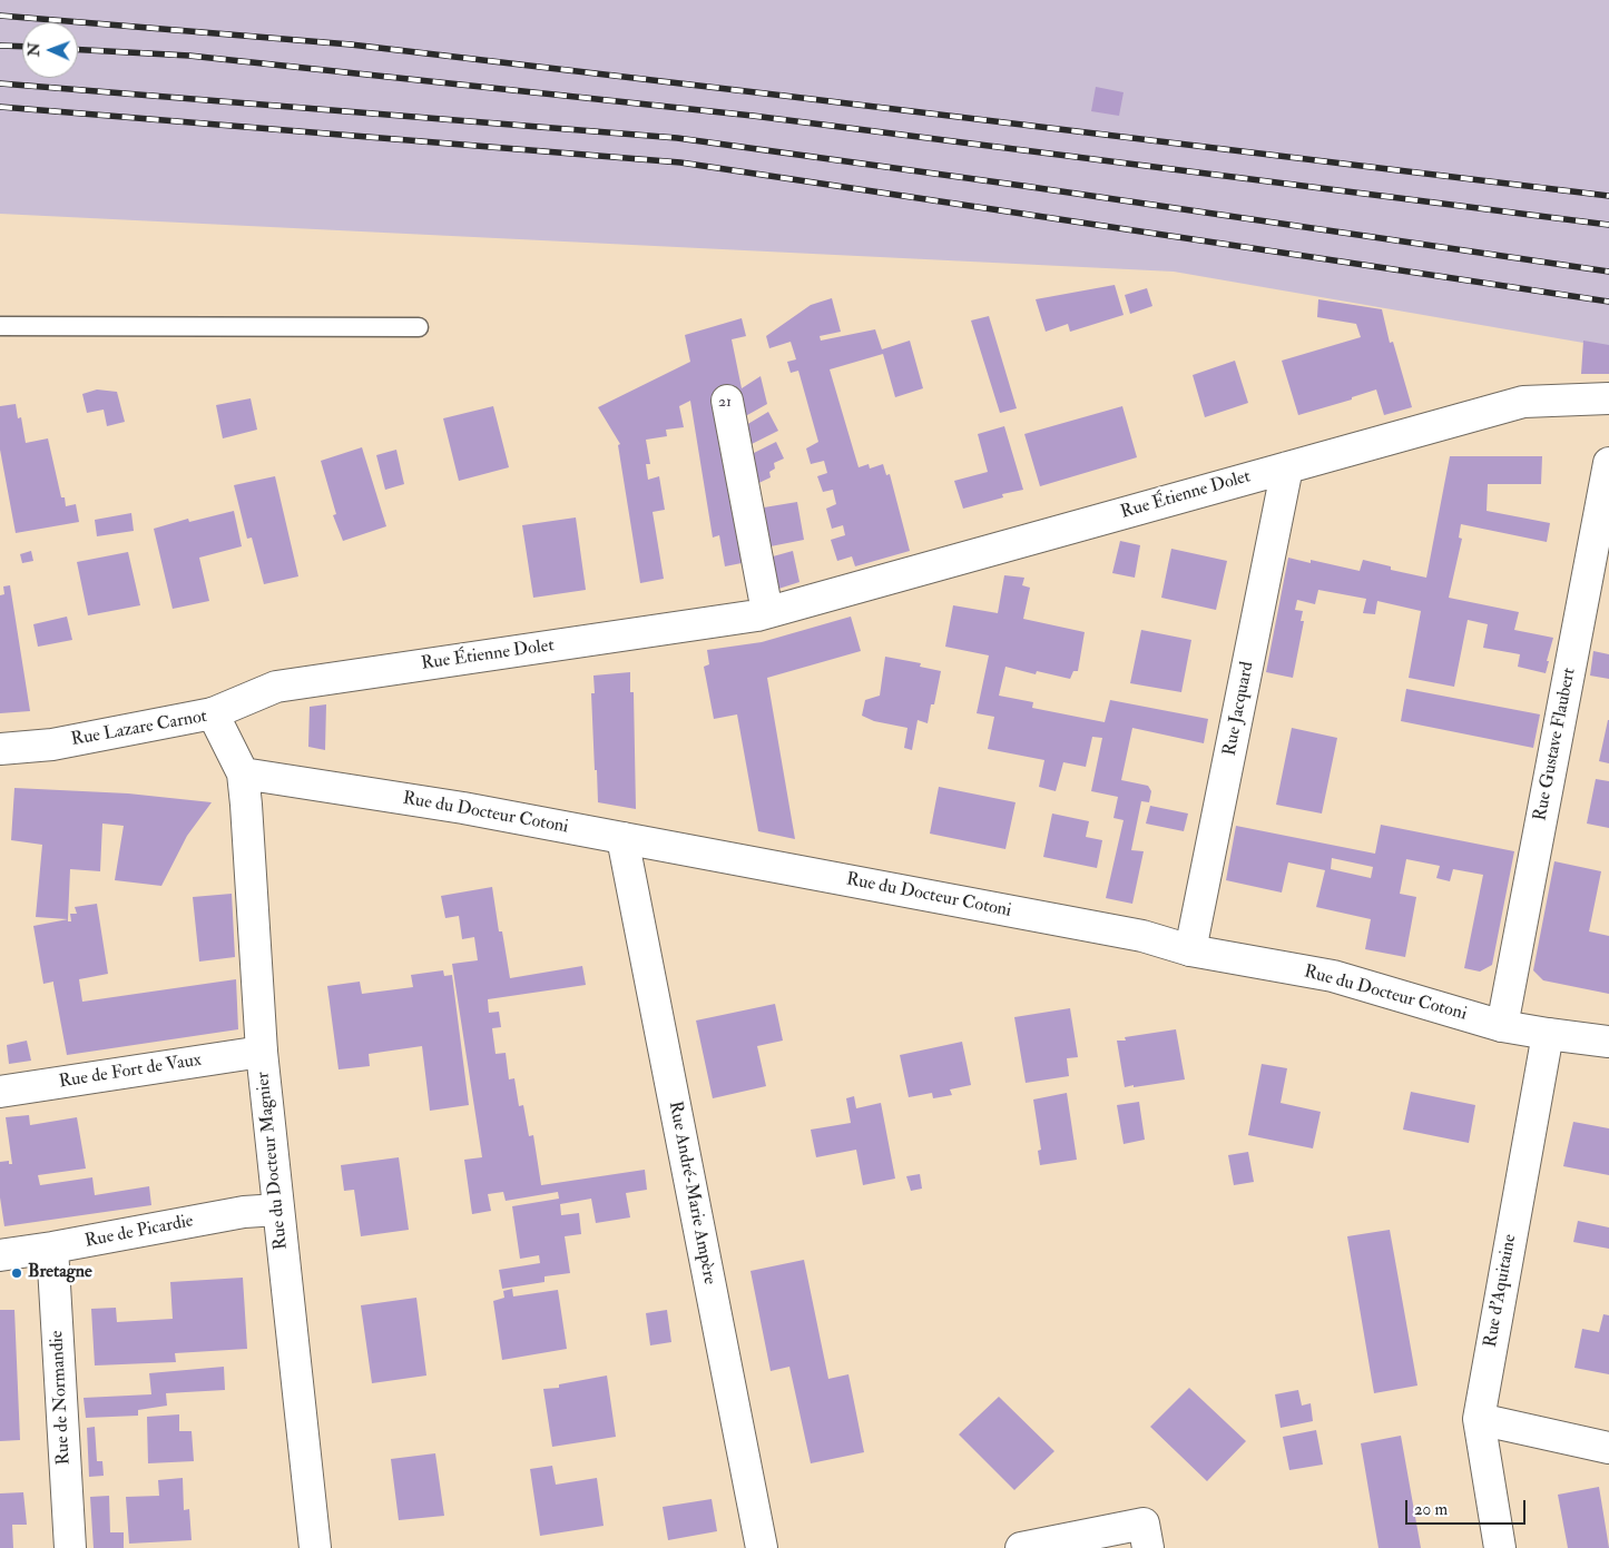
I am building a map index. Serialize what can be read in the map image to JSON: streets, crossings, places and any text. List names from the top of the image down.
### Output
{
  "streets": {
    "street": [
      "Rue Étienne Dolet",
      "Rue Jacquard",
      "Rue Lazare Carnot",
      "Rue Gustave Flaubert",
      "Rue du Docteur Cotoni",
      "Rue de Fort de Vaux",
      "Rue du Docteur Magnier",
      "Rue André-Marie Ampère",
      "Rue de Picardie",
      "Rue d'Aquitaine",
      "Rue de Normandie"
    ]
  },
  "crossings": [
    ["Rue Étienne Dolet", "Rue Jacquard"],
    ["Rue Étienne Dolet", "Rue Lazare Carnot"],
    ["Rue Jacquard", "Rue du Docteur Cotoni"],
    ["Rue Lazare Carnot", "Rue du Docteur Cotoni"],
    ["Rue Lazare Carnot", "Rue du Docteur Magnier"],
    ["Rue Gustave Flaubert", "Rue du Docteur Cotoni"],
    ["Rue du Docteur Cotoni", "Rue du Docteur Magnier"],
    ["Rue du Docteur Cotoni", "Rue André-Marie Ampère"],
    ["Rue du Docteur Cotoni", "Rue d'Aquitaine"],
    ["Rue de Fort de Vaux", "Rue du Docteur Magnier"],
    ["Rue du Docteur Magnier", "Rue de Picardie"],
    ["Rue de Picardie", "Rue de Normandie"]
  ],
  "places": ["Bretagne"],
  "house_numbers": ["21"],
  "scale_bar": "20 m",
  "north": "left"
}
